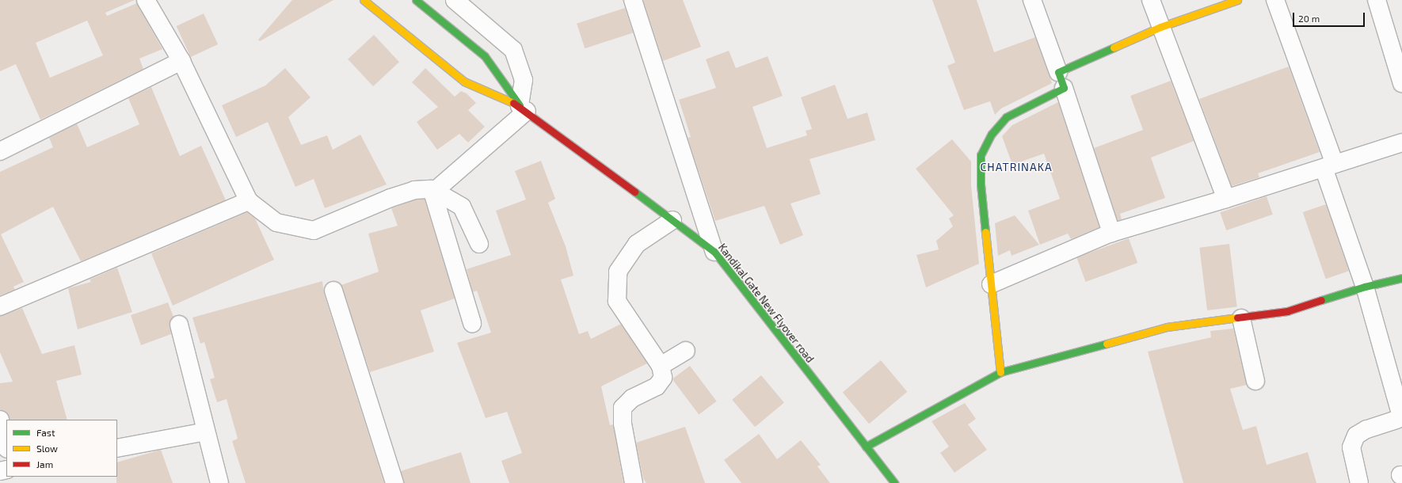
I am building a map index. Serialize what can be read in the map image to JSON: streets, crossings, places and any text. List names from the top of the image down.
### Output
{
  "streets": {
    "street": ["Kandikal Gate New Flyover road"]
  },
  "districts": ["CHATRINAKA"],
  "legend": ["Fast", "Slow", "Jam"],
  "scale_bar": "20 m"
}
